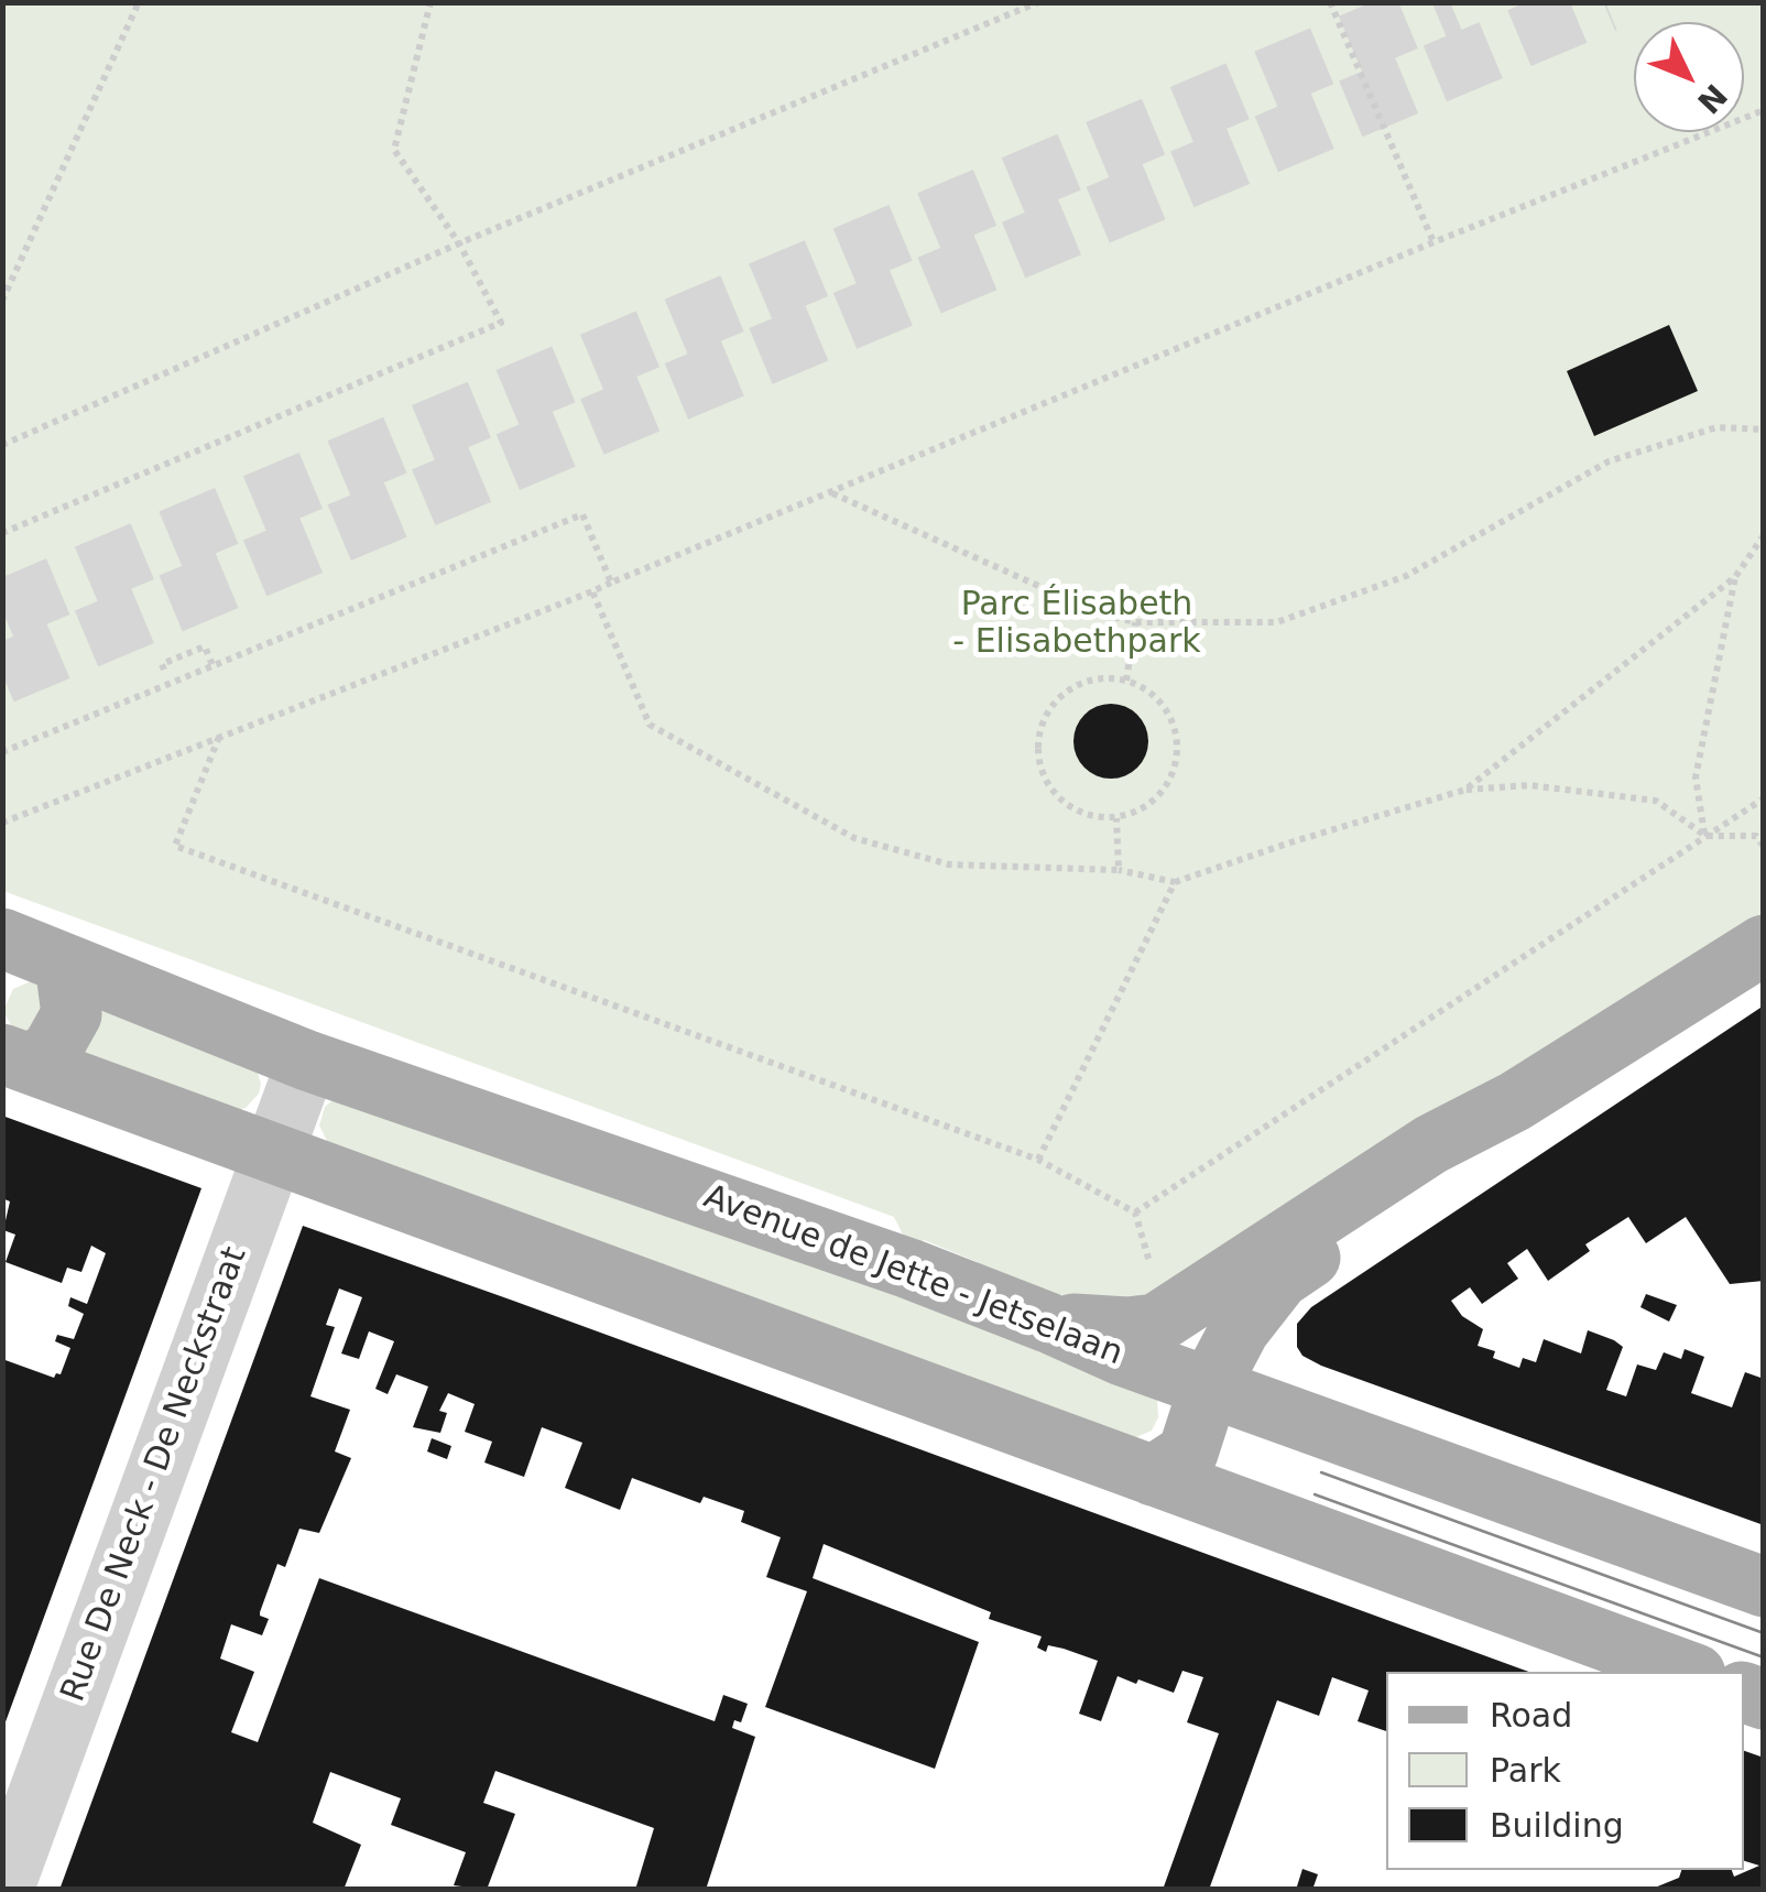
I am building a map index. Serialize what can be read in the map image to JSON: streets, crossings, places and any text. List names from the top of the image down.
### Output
{
  "streets": {
    "main road": ["Avenue de Jette - Jetselaan"],
    "street": ["Rue De Neck - De Neckstraat"]
  },
  "crossings": [
    ["Avenue de Jette - Jetselaan", "Rue De Neck - De Neckstraat"]
  ],
  "parks": ["Parc Élisabeth - Elisabethpark"],
  "legend": ["Road", "Park", "Building"],
  "north": "bottom right"
}
